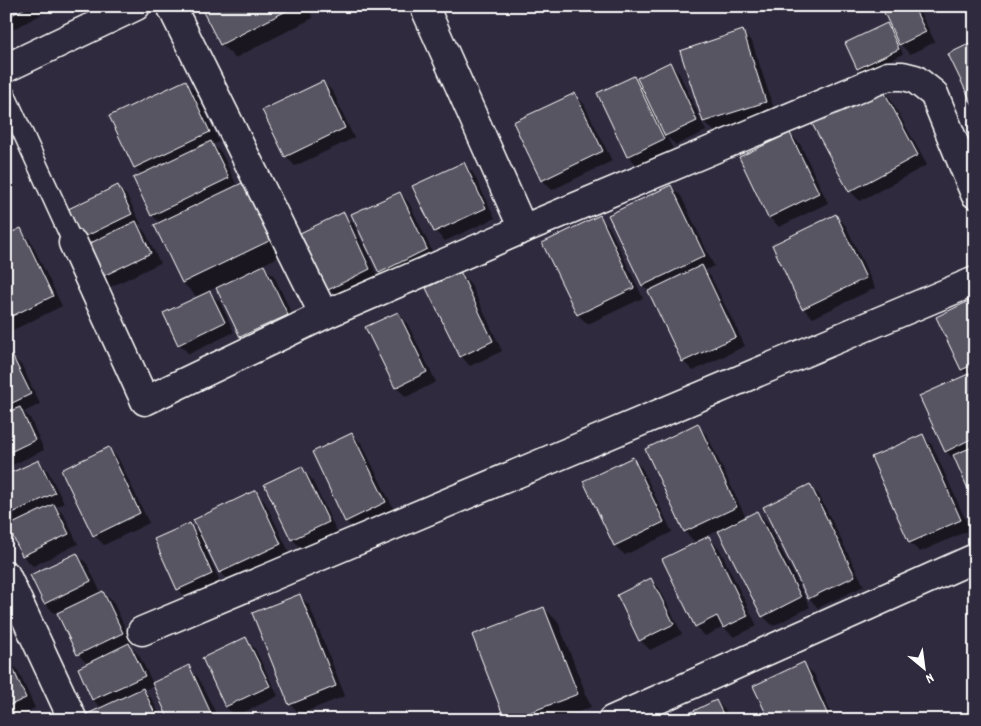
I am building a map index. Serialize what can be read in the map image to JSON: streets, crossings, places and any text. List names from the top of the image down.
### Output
{
  "north": "bottom right"
}
